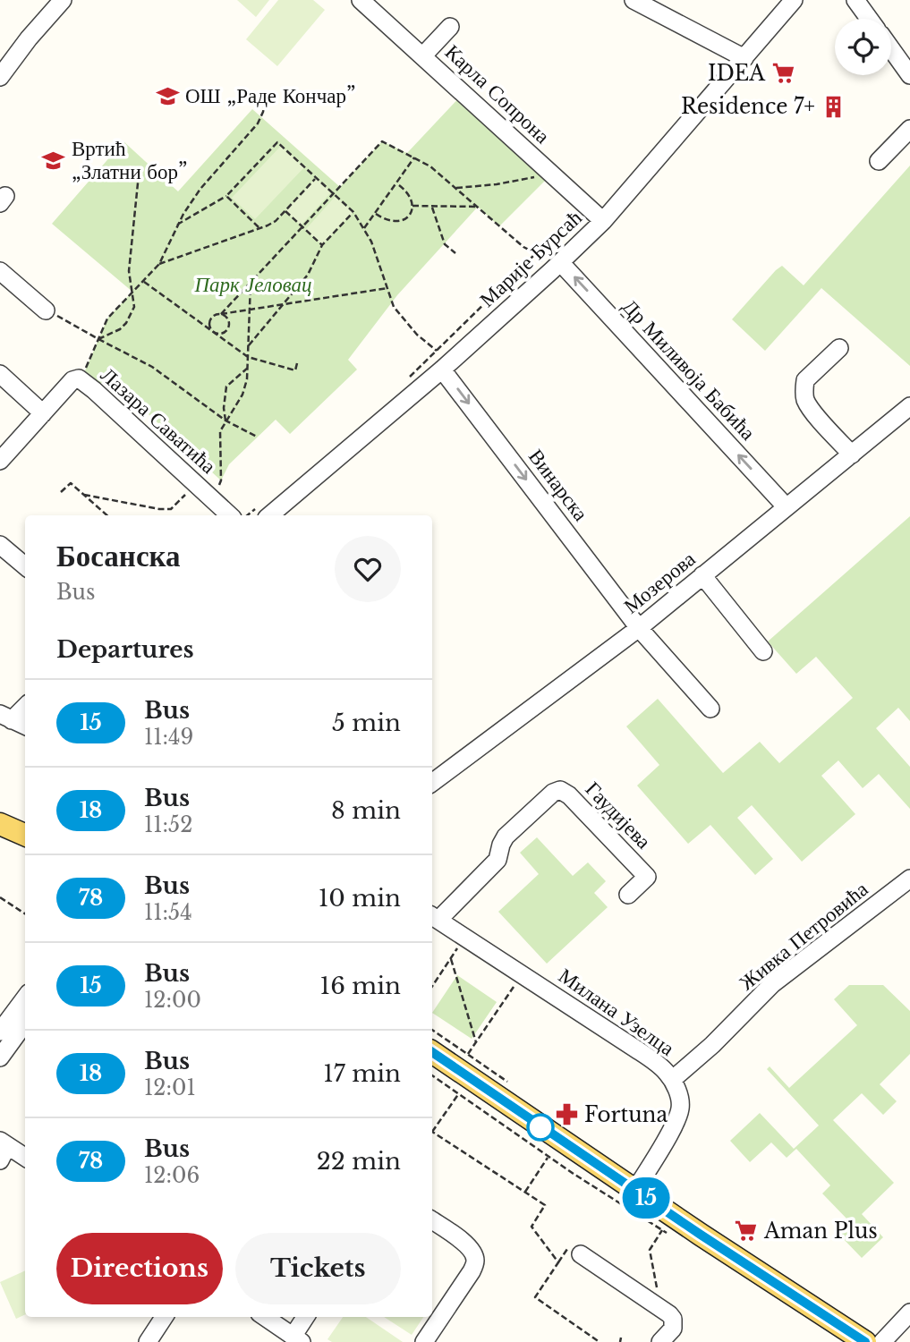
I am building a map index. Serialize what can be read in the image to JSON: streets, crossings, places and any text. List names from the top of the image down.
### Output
{
  "streets": {
    "street": [
      "Карла Сопрона",
      "Марије Бурсаћ",
      "Др Миливоја Бабића",
      "Лазара Саватића",
      "Винарска",
      "Мозерова",
      "Гаудијева",
      "Живка Петровића",
      "Милана Узелца"
    ]
  },
  "crossings": [
    ["Карла Сопрона", "Марије Бурсаћ"],
    ["Марије Бурсаћ", "Др Миливоја Бабића"],
    ["Марије Бурсаћ", "Винарска"],
    ["Др Миливоја Бабића", "Мозерова"],
    ["Винарска", "Мозерова"],
    ["Гаудијева", "Милана Узелца"],
    ["Живка Петровића", "Милана Узелца"]
  ],
  "one_way": ["Др Миливоја Бабића", "Винарска"],
  "parks": ["Парк Јеловац"],
  "places": {
    "supermarket": ["IDEA", "Aman Plus"],
    "school or university": ["ОШ „Раде Кончар”", "Вртић „Златни бор”"],
    "building": ["Residence 7+"],
    "pharmacy": ["Fortuna"]
  },
  "lines": ["bus line 15"],
  "page": {
    "on_map": "15",
    "heading": [
      ["Босанска", "Bus"],
      "Departures"
    ],
    "list": [
      {
        "mark": "15",
        "name": "Bus",
        "note": "11:49",
        "value": "5 min"
      },
      {
        "mark": "18",
        "name": "Bus",
        "note": "11:52",
        "value": "8 min"
      },
      {
        "mark": "78",
        "name": "Bus",
        "note": "11:54",
        "value": "10 min"
      },
      {
        "mark": "15",
        "name": "Bus",
        "note": "12:00",
        "value": "16 min"
      },
      {
        "mark": "18",
        "name": "Bus",
        "note": "12:01",
        "value": "17 min"
      },
      {
        "mark": "78",
        "name": "Bus",
        "note": "12:06",
        "value": "22 min"
      }
    ],
    "buttons": ["Directions", "Tickets"]
  }
}
